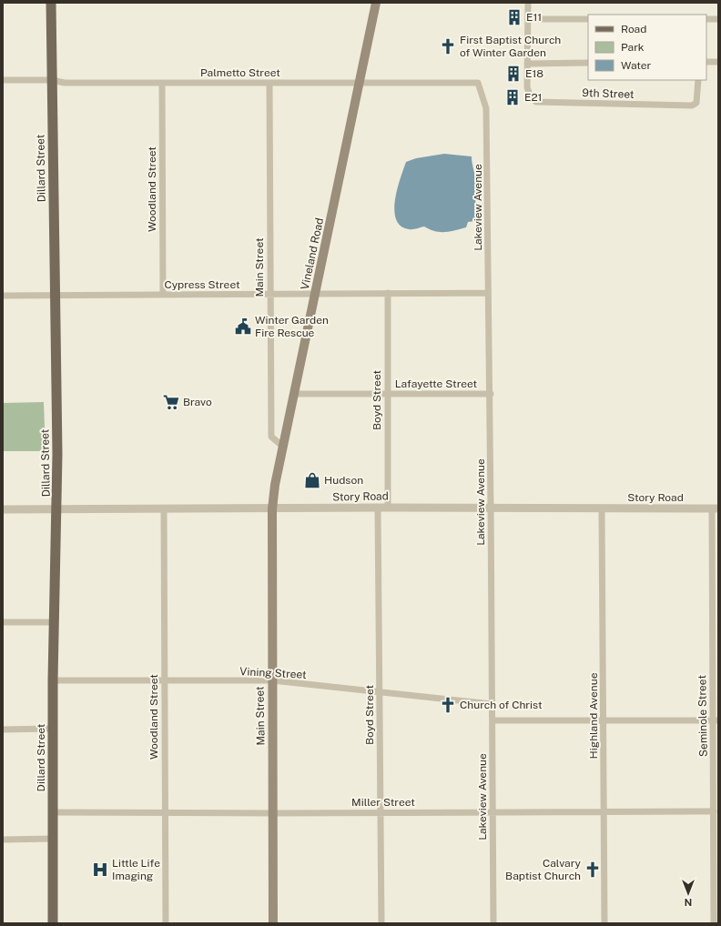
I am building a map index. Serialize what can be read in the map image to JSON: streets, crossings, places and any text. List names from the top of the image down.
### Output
{
  "streets": {
    "main road": ["Dillard Street", "Vineland Road", "Main Street"],
    "street": [
      "Palmetto Street",
      "9th Street",
      "Woodland Street",
      "Lakeview Avenue",
      "Cypress Street",
      "Lafayette Street",
      "Boyd Street",
      "Story Road",
      "Vining Street",
      "Highland Avenue",
      "Seminole Street",
      "Miller Street"
    ]
  },
  "crossings": [
    ["Palmetto Street", "Dillard Street"],
    ["Palmetto Street", "Woodland Street"],
    ["Palmetto Street", "Lakeview Avenue"],
    ["Palmetto Street", "Vineland Road"],
    ["Palmetto Street", "Main Street"],
    ["Dillard Street", "Cypress Street"],
    ["Dillard Street", "Story Road"],
    ["Dillard Street", "Vining Street"],
    ["Dillard Street", "Miller Street"],
    ["Woodland Street", "Cypress Street"],
    ["Woodland Street", "Story Road"],
    ["Woodland Street", "Vining Street"],
    ["Woodland Street", "Miller Street"],
    ["Lakeview Avenue", "Cypress Street"],
    ["Lakeview Avenue", "Lafayette Street"],
    ["Lakeview Avenue", "Story Road"],
    ["Lakeview Avenue", "Vining Street"],
    ["Lakeview Avenue", "Miller Street"],
    ["Vineland Road", "Main Street"],
    ["Vineland Road", "Cypress Street"],
    ["Vineland Road", "Lafayette Street"],
    ["Vineland Road", "Story Road"],
    ["Main Street", "Cypress Street"],
    ["Main Street", "Story Road"],
    ["Main Street", "Vining Street"],
    ["Main Street", "Miller Street"],
    ["Cypress Street", "Boyd Street"],
    ["Lafayette Street", "Boyd Street"],
    ["Boyd Street", "Story Road"],
    ["Boyd Street", "Vining Street"],
    ["Boyd Street", "Miller Street"],
    ["Story Road", "Highland Avenue"],
    ["Story Road", "Seminole Street"],
    ["Highland Avenue", "Miller Street"],
    ["Seminole Street", "Miller Street"]
  ],
  "places": {
    "building": ["E11", "E18", "E21"],
    "church": ["First Baptist Church of Winter Garden", "Church of Christ", "Calvary Baptist Church"],
    "public building": ["Winter Garden Fire Rescue"],
    "supermarket": ["Bravo"],
    "shop": ["Hudson"],
    "hospital": ["Little Life Imaging"]
  },
  "legend": ["Road", "Park", "Water"],
  "north": "bottom"
}
